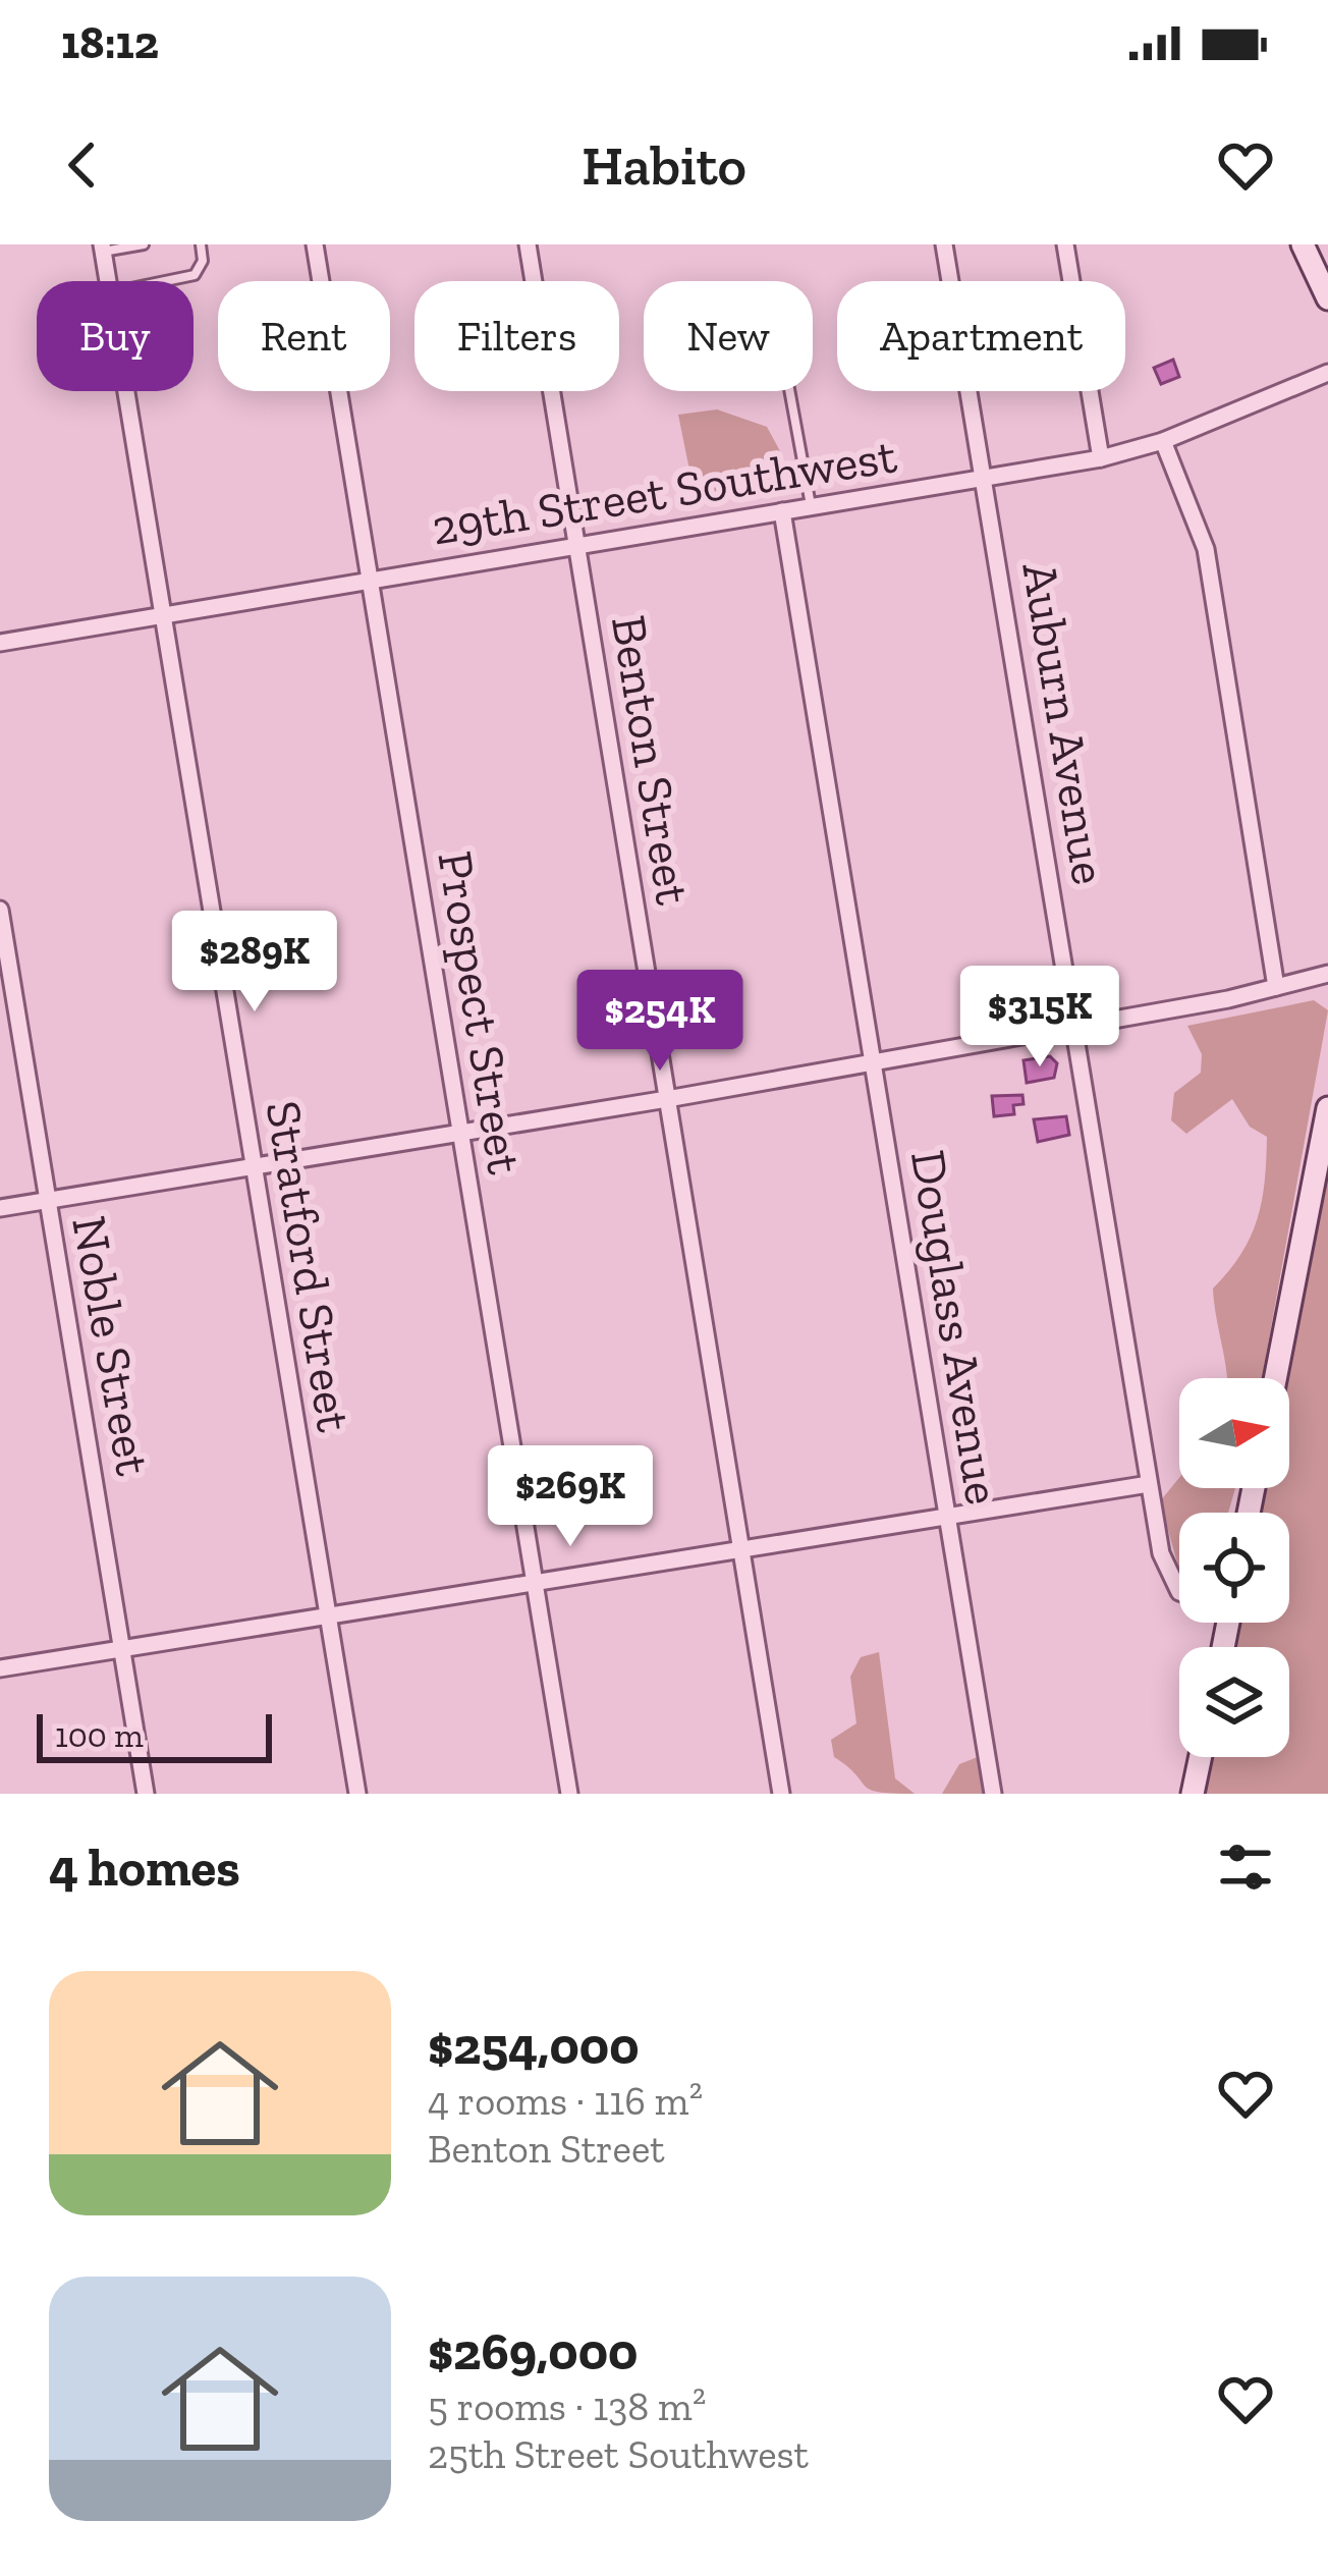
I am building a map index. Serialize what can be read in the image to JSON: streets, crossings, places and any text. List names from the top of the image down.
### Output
{
  "streets": {
    "street": [
      "29th Street Southwest",
      "Auburn Avenue",
      "Benton Street",
      "Prospect Street",
      "Stratford Street",
      "Douglass Avenue",
      "Noble Street"
    ]
  },
  "crossings": [
    ["29th Street Southwest", "Auburn Avenue"],
    ["29th Street Southwest", "Benton Street"],
    ["29th Street Southwest", "Prospect Street"],
    ["29th Street Southwest", "Stratford Street"],
    ["29th Street Southwest", "Douglass Avenue"]
  ],
  "scale_bar": "100 m",
  "north": "right",
  "page": {
    "status": "18:12",
    "header": "Habito",
    "chip": [
      "Buy",
      "Rent",
      "Filters",
      "New",
      "Apartment"
    ],
    "price": [
      "$289K",
      "$315K",
      "$254K",
      "$269K"
    ],
    "scale": "100 m",
    "heading": "4 homes",
    "list": [
      {
        "name": "$254,000",
        "note": "4 rooms · 116 m² · Benton Street"
      },
      {
        "name": "$269,000",
        "note": "5 rooms · 138 m² · 25th Street Southwest"
      }
    ]
  }
}
